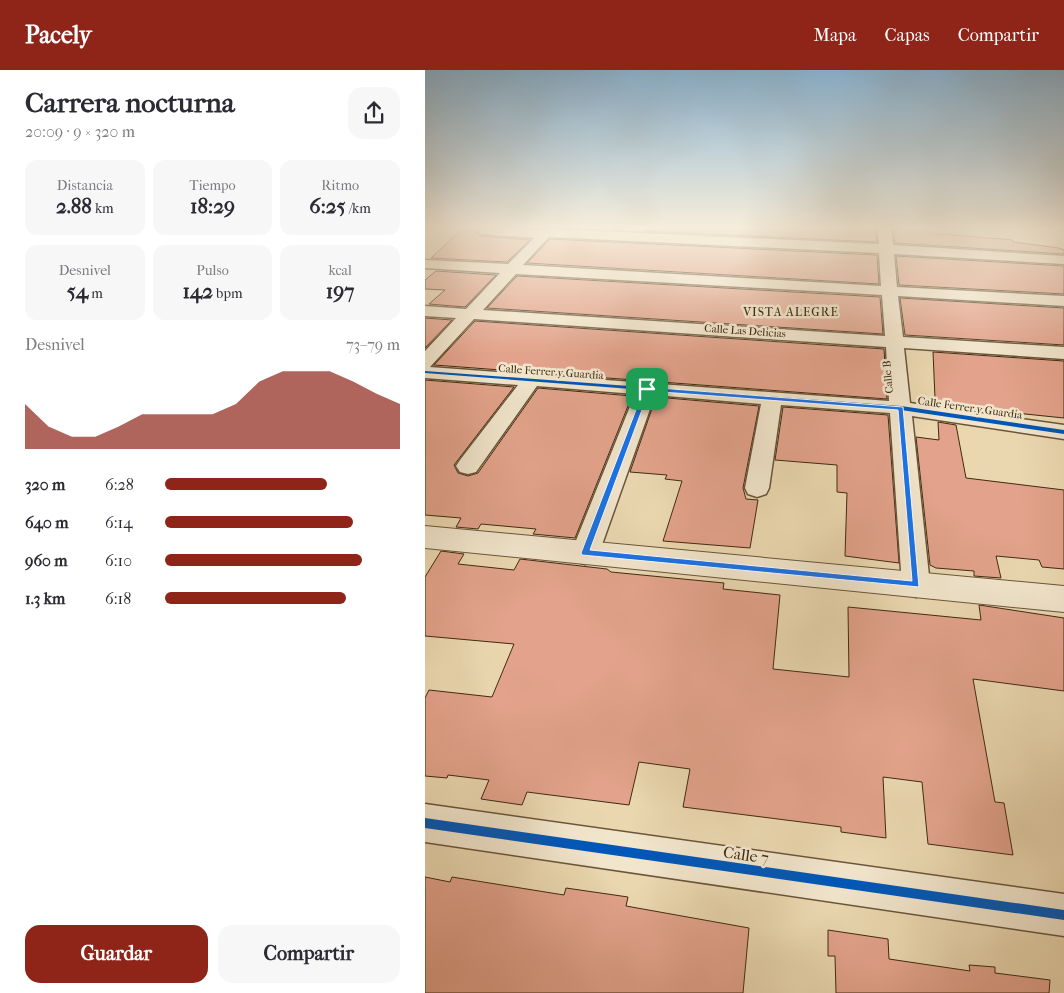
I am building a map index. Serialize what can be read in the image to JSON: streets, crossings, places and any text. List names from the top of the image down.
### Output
{
  "streets": {
    "street": [
      "Calle Las Delicias",
      "Calle Ferrer y Guardia",
      "Calle B",
      "Calle 7"
    ]
  },
  "crossings": [
    ["Calle Las Delicias", "Calle B"],
    ["Calle Ferrer y Guardia", "Calle B"]
  ],
  "districts": ["VISTA ALEGRE"],
  "page": {
    "header": "Pacely",
    "nav": ["Mapa", "Capas", "Compartir"],
    "heading": ["Carrera nocturna", "20:09 · 9 × 320 m"],
    "stats": [
      ["Distancia", "2.88 km"],
      ["Tiempo", "18:29"],
      ["Ritmo", "6:25 /km"],
      ["Desnivel", "54 m"],
      ["Pulso", "142 bpm"],
      ["kcal", "197"]
    ],
    "chart": ["Desnivel", "73–79 m"],
    "list": [
      {
        "name": "320 m",
        "note": "6:28"
      },
      {
        "name": "640 m",
        "note": "6:14"
      },
      {
        "name": "960 m",
        "note": "6:10"
      },
      {
        "name": "1.3 km",
        "note": "6:18"
      }
    ],
    "buttons": ["Guardar", "Compartir"]
  }
}
